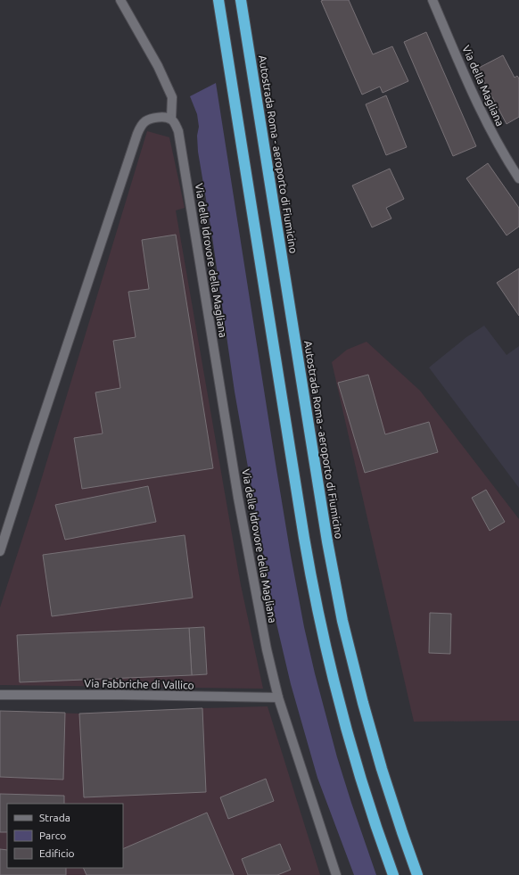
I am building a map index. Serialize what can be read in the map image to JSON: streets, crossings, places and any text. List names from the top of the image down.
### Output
{
  "streets": {
    "highway": ["Autostrada Roma - aeroporto di Fiumicino"],
    "street": ["Via della Magliana", "Via delle Idrovore della Magliana", "Via Fabbriche di Vallico"]
  },
  "crossings": [
    ["Via delle Idrovore della Magliana", "Via Fabbriche di Vallico"]
  ],
  "legend": ["Strada", "Parco", "Edificio"]
}
